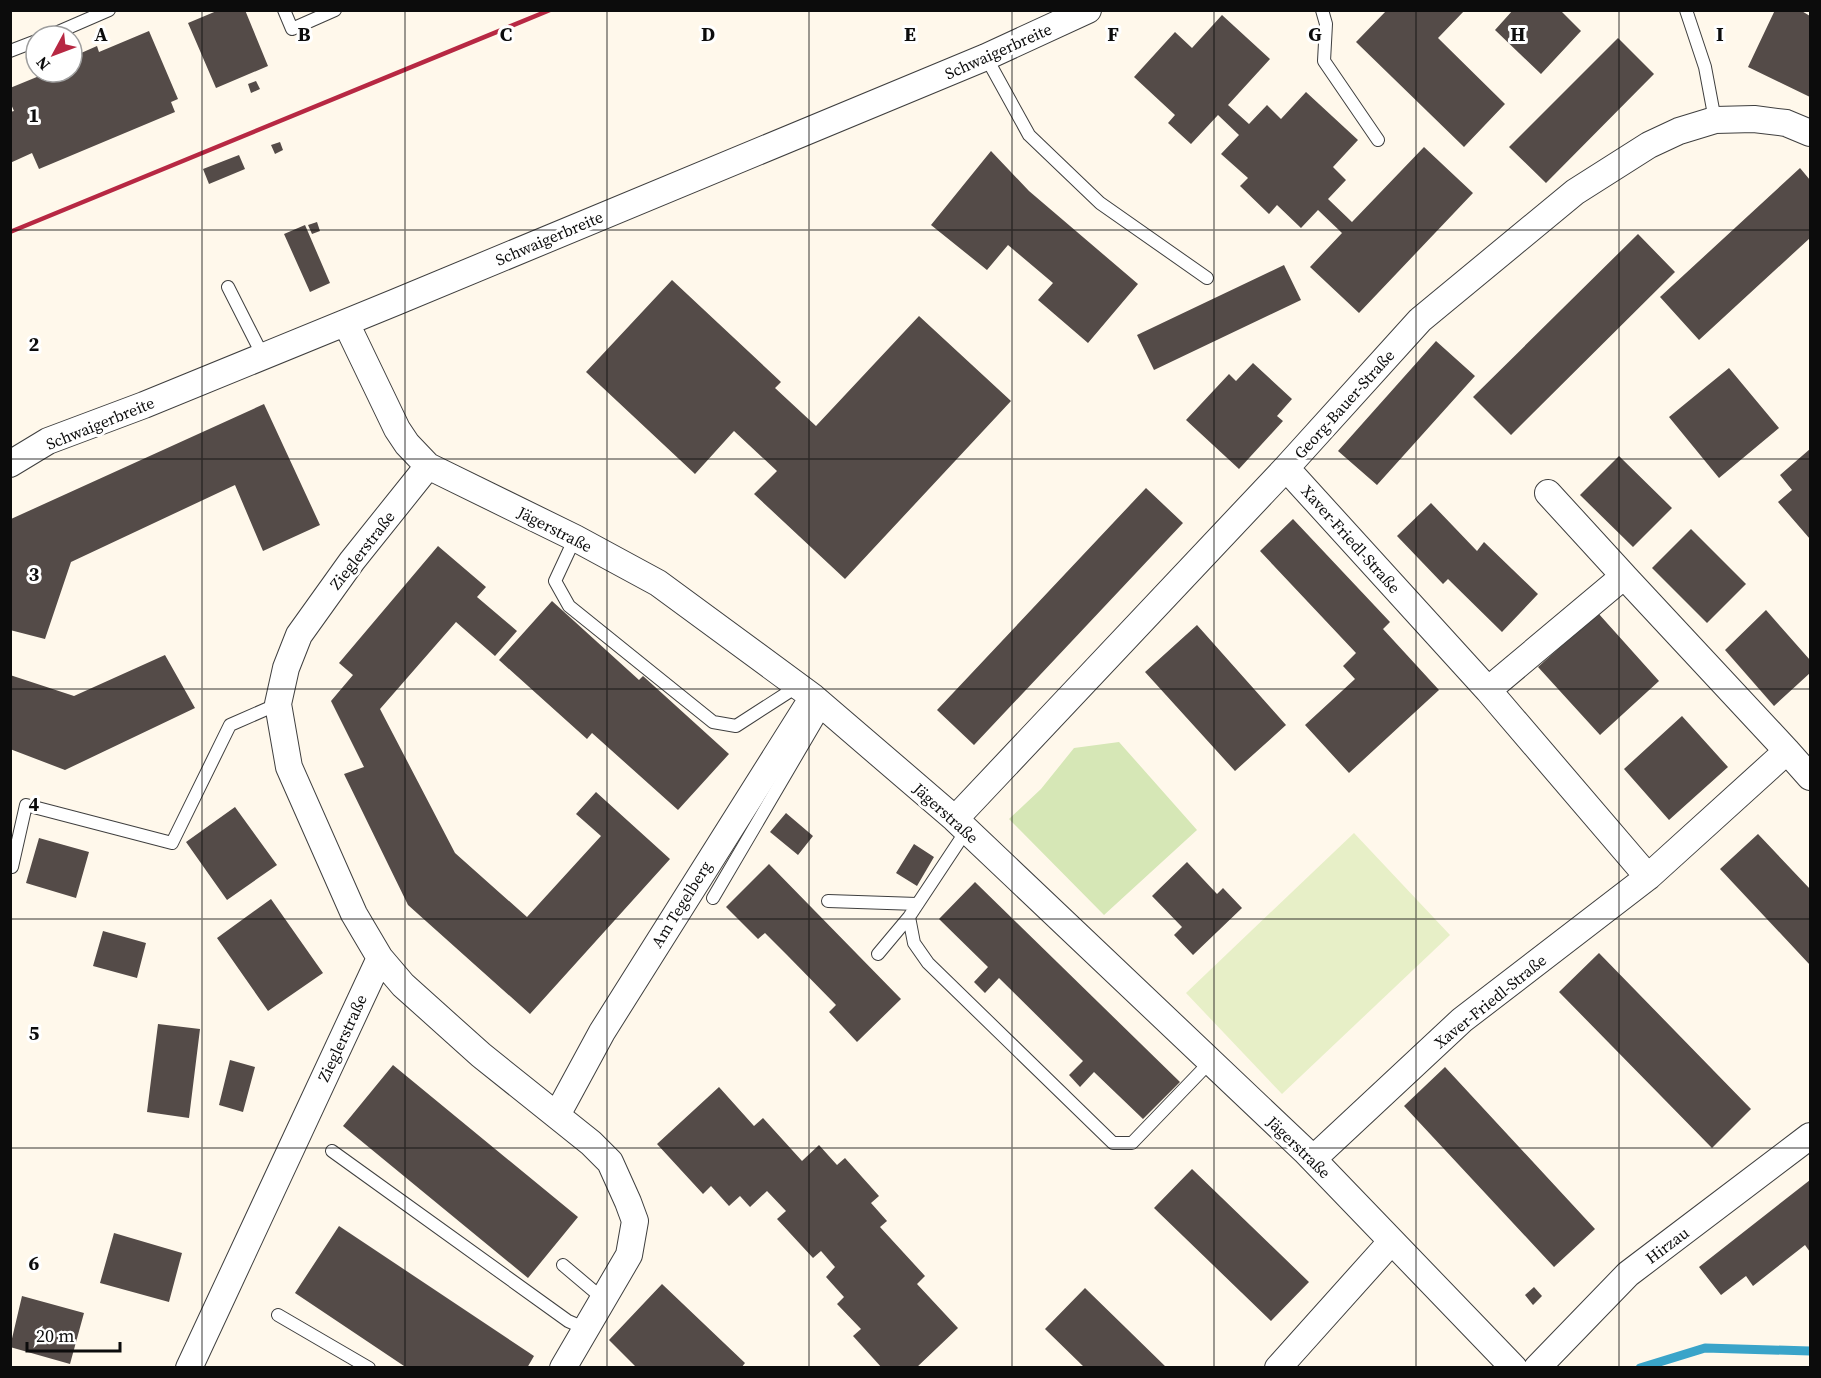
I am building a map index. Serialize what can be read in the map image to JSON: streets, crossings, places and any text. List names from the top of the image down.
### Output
{
  "streets": {
    "street": [
      "Schwaigerbreite",
      "Georg-Bauer-Straße",
      "Jägerstraße",
      "Xaver-Friedl-Straße",
      "Zieglerstraße",
      "Am Tegelberg",
      "Hirzau"
    ]
  },
  "crossings": [
    ["Schwaigerbreite", "Jägerstraße"],
    ["Georg-Bauer-Straße", "Jägerstraße"],
    ["Georg-Bauer-Straße", "Xaver-Friedl-Straße"],
    ["Jägerstraße", "Xaver-Friedl-Straße"],
    ["Jägerstraße", "Zieglerstraße"],
    ["Jägerstraße", "Am Tegelberg"]
  ],
  "scale_bar": "20 m",
  "north": "bottom left",
  "grid": {
    "columns": [
      "A",
      "B",
      "C",
      "D",
      "E",
      "F",
      "G",
      "H",
      "I"
    ],
    "rows": [
      "1",
      "2",
      "3",
      "4",
      "5",
      "6"
    ]
  }
}
